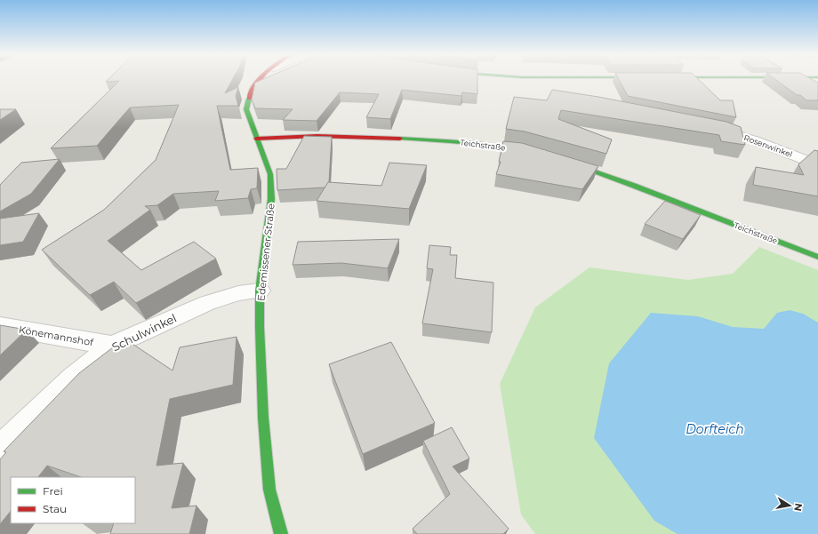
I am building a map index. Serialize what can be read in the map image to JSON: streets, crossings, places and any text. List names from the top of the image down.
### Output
{
  "streets": {
    "street": [
      "Teichstraße",
      "Rosenwinkel",
      "Edemissener Straße",
      "Schulwinkel",
      "Könemannshof"
    ]
  },
  "crossings": [
    ["Teichstraße", "Edemissener Straße"],
    ["Edemissener Straße", "Schulwinkel"],
    ["Schulwinkel", "Könemannshof"]
  ],
  "water": ["Dorfteich"],
  "legend": ["Frei", "Stau"],
  "north": "right"
}
